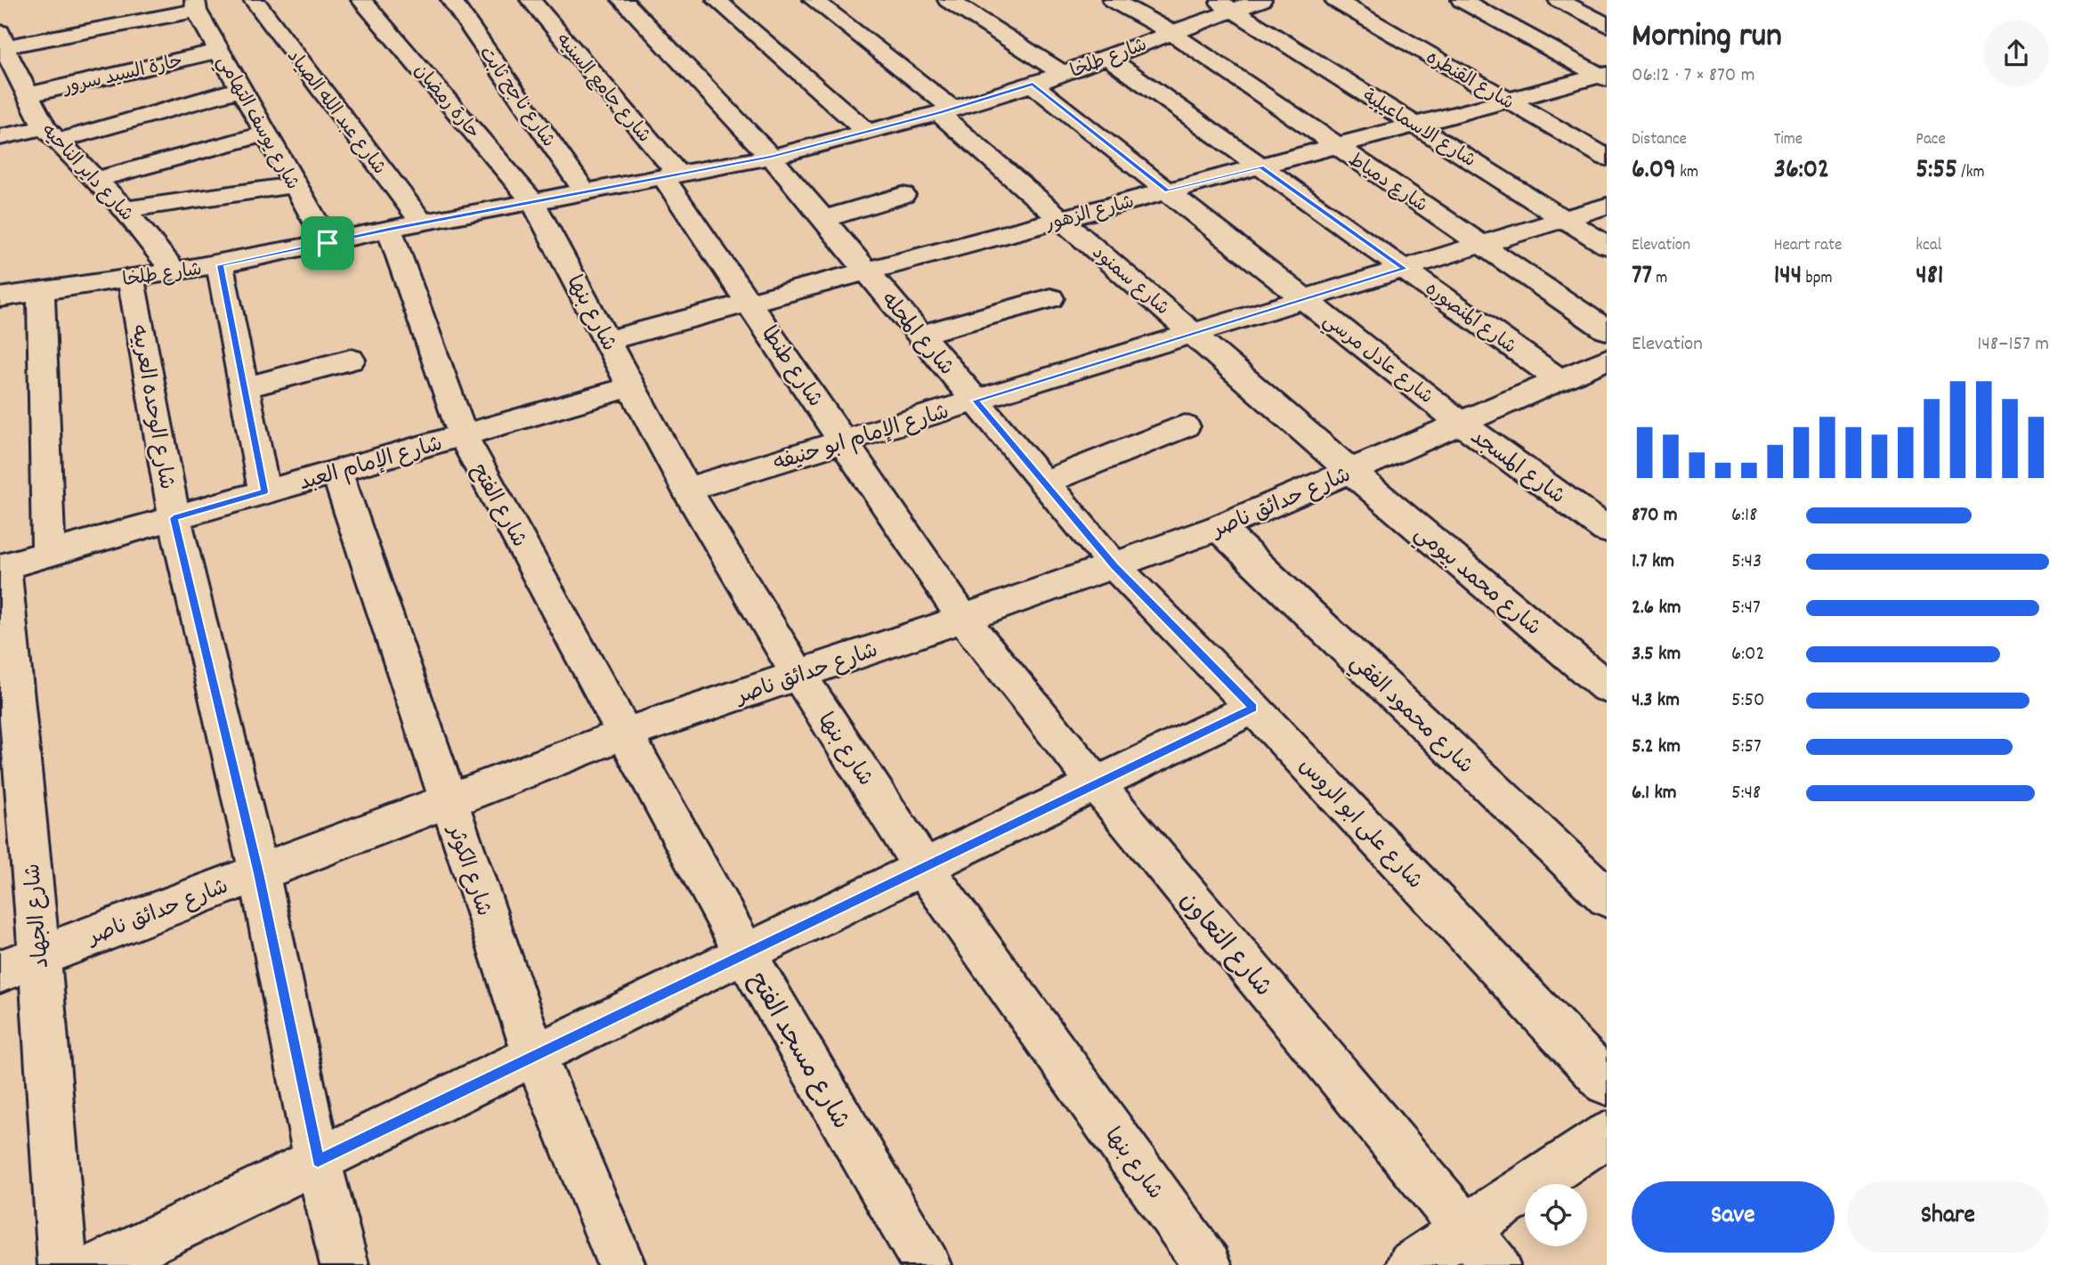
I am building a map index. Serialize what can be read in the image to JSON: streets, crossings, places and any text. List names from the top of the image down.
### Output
{
  "streets": {
    "street": [
      "شارع طلخا",
      "حارة السيد سرور",
      "شارع القنطره",
      "شارع جامع السنيه",
      "شارع ناجح ثابت",
      "حارة رمضان",
      "شارع عبد الله الصياد",
      "شارع يوسف التهامي",
      "شارع الاسماعيلية",
      "شارع داير الناحيه",
      "شارع دمياط",
      "شارع الزهور",
      "شارع سمنود",
      "شارع بنها",
      "شارع المنصوره",
      "شارع المحله",
      "شارع عادل مرسي",
      "شارع طنطا",
      "شارع الوحده العربيه",
      "شارع الإمام ابو حنيفه",
      "شارع الإمام العبد",
      "شارع المسجد",
      "شارع حدائق ناصر",
      "شارع الفتح",
      "شارع محمد بيومي",
      "شارع محمود الفقي",
      "شارع على ابو الروس",
      "شارع الكوثر",
      "شارع الجهاد",
      "شارع التعاون",
      "شارع مسجد الفتح"
    ]
  },
  "crossings": [
    ["شارع طلخا", "شارع جامع السنيه"],
    ["شارع طلخا", "شارع ناجح ثابت"],
    ["شارع طلخا", "حارة رمضان"],
    ["شارع طلخا", "شارع عبد الله الصياد"],
    ["شارع طلخا", "شارع يوسف التهامي"],
    ["شارع طلخا", "شارع الاسماعيلية"],
    ["شارع طلخا", "شارع داير الناحيه"],
    ["شارع طلخا", "شارع دمياط"],
    ["شارع طلخا", "شارع سمنود"],
    ["شارع طلخا", "شارع بنها"],
    ["شارع طلخا", "شارع المنصوره"],
    ["شارع طلخا", "شارع المحله"],
    ["شارع طلخا", "شارع عادل مرسي"],
    ["شارع طلخا", "شارع طنطا"],
    ["شارع طلخا", "شارع الوحده العربيه"],
    ["شارع طلخا", "شارع الفتح"],
    ["حارة السيد سرور", "شارع يوسف التهامي"],
    ["حارة السيد سرور", "شارع داير الناحيه"],
    ["شارع القنطره", "شارع الزهور"],
    ["شارع جامع السنيه", "شارع طنطا"],
    ["حارة رمضان", "شارع بنها"],
    ["شارع الاسماعيلية", "شارع الزهور"],
    ["شارع الاسماعيلية", "شارع الإمام ابو حنيفه"],
    ["شارع دمياط", "شارع الزهور"],
    ["شارع دمياط", "شارع الإمام ابو حنيفه"],
    ["شارع الزهور", "شارع سمنود"],
    ["شارع الزهور", "شارع بنها"],
    ["شارع الزهور", "شارع المنصوره"],
    ["شارع الزهور", "شارع المحله"],
    ["شارع الزهور", "شارع عادل مرسي"],
    ["شارع الزهور", "شارع طنطا"],
    ["شارع سمنود", "شارع الإمام ابو حنيفه"],
    ["شارع سمنود", "شارع حدائق ناصر"],
    ["شارع سمنود", "شارع محمد بيومي"],
    ["شارع بنها", "شارع الإمام ابو حنيفه"],
    ["شارع بنها", "شارع الإمام العبد"],
    ["شارع بنها", "شارع حدائق ناصر"],
    ["شارع المنصوره", "شارع الإمام ابو حنيفه"],
    ["شارع المنصوره", "شارع حدائق ناصر"],
    ["شارع المحله", "شارع الإمام ابو حنيفه"],
    ["شارع المحله", "شارع حدائق ناصر"],
    ["شارع المحله", "شارع على ابو الروس"],
    ["شارع عادل مرسي", "شارع الإمام ابو حنيفه"],
    ["شارع عادل مرسي", "شارع المسجد"],
    ["شارع عادل مرسي", "شارع حدائق ناصر"],
    ["شارع طنطا", "شارع الإمام ابو حنيفه"],
    ["شارع طنطا", "شارع حدائق ناصر"],
    ["شارع طنطا", "شارع التعاون"],
    ["شارع الوحده العربيه", "شارع الإمام العبد"],
    ["شارع الوحده العربيه", "شارع حدائق ناصر"],
    ["شارع الإمام العبد", "شارع الفتح"],
    ["شارع الإمام العبد", "شارع الكوثر"],
    ["شارع الإمام العبد", "شارع الجهاد"],
    ["شارع المسجد", "شارع حدائق ناصر"],
    ["شارع حدائق ناصر", "شارع الفتح"],
    ["شارع حدائق ناصر", "شارع محمد بيومي"],
    ["شارع حدائق ناصر", "شارع محمود الفقي"],
    ["شارع حدائق ناصر", "شارع على ابو الروس"],
    ["شارع حدائق ناصر", "شارع الكوثر"],
    ["شارع حدائق ناصر", "شارع الجهاد"],
    ["شارع حدائق ناصر", "شارع التعاون"],
    ["شارع حدائق ناصر", "شارع مسجد الفتح"],
    ["شارع الفتح", "شارع مسجد الفتح"]
  ],
  "page": {
    "heading": ["Morning run", "06:12 · 7 × 870 m"],
    "stats": [
      ["Distance", "6.09 km"],
      ["Time", "36:02"],
      ["Pace", "5:55 /km"],
      ["Elevation", "77 m"],
      ["Heart rate", "144 bpm"],
      ["kcal", "481"]
    ],
    "chart": ["Elevation", "148–157 m"],
    "list": [
      {
        "name": "870 m",
        "note": "6:18"
      },
      {
        "name": "1.7 km",
        "note": "5:43"
      },
      {
        "name": "2.6 km",
        "note": "5:47"
      },
      {
        "name": "3.5 km",
        "note": "6:02"
      },
      {
        "name": "4.3 km",
        "note": "5:50"
      },
      {
        "name": "5.2 km",
        "note": "5:57"
      },
      {
        "name": "6.1 km",
        "note": "5:48"
      }
    ],
    "buttons": ["Save", "Share"]
  }
}
